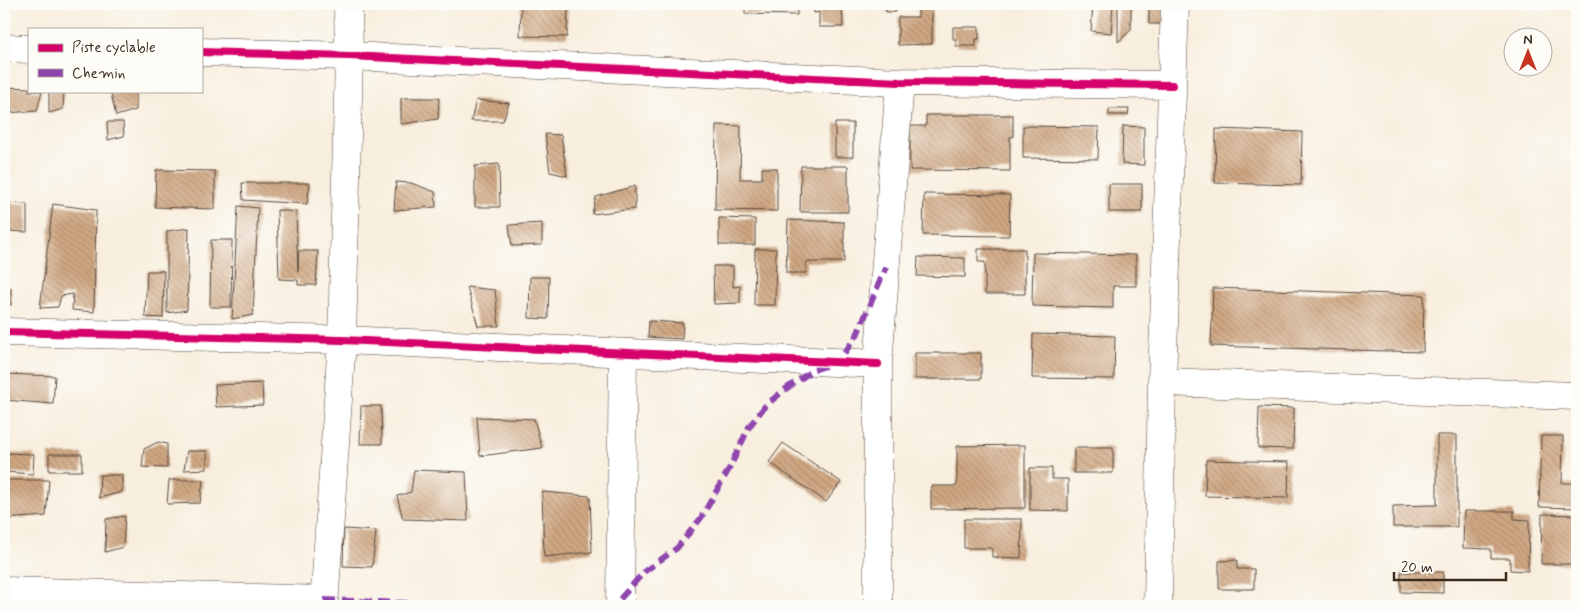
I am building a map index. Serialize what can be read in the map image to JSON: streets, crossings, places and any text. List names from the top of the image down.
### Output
{
  "legend": ["Piste cyclable", "Chemin"],
  "scale_bar": "20 m",
  "north": "top"
}
